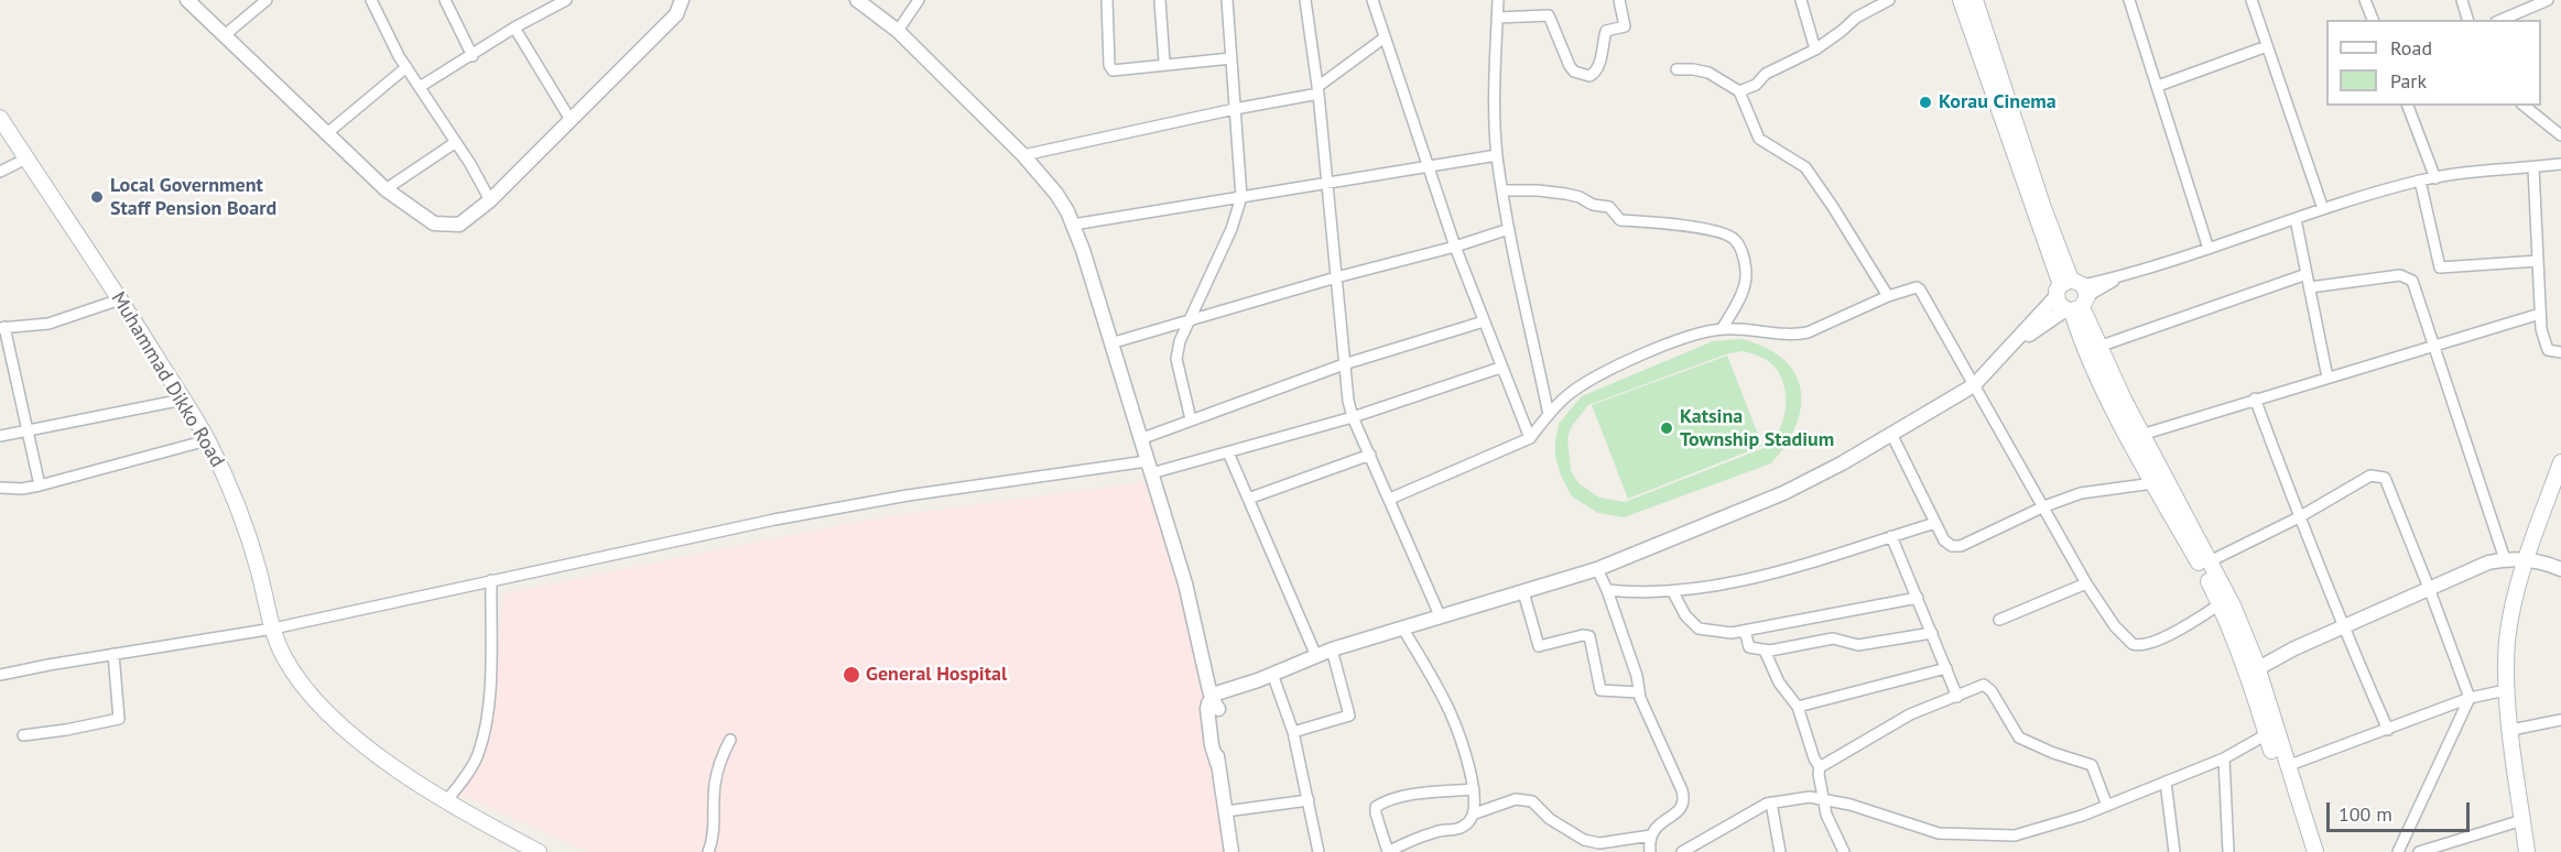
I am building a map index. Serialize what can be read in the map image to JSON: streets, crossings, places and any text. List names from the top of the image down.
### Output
{
  "streets": {
    "main road": ["Muhammad Dikko Road"]
  },
  "places": [
    "Korau Cinema",
    "Local Government Staff Pension Board",
    "Katsina Township Stadium",
    "General Hospital"
  ],
  "legend": ["Road", "Park"],
  "scale_bar": "100 m"
}
